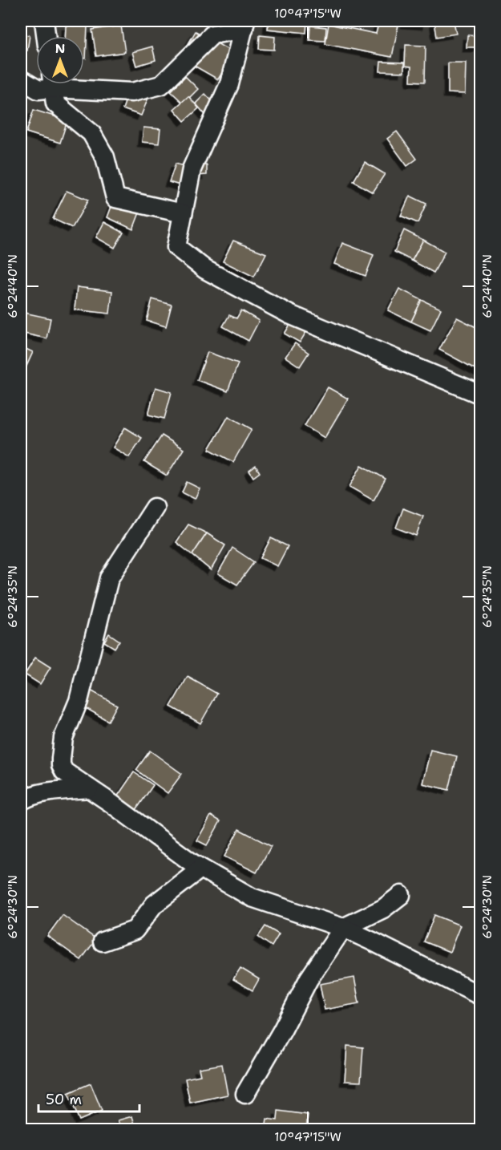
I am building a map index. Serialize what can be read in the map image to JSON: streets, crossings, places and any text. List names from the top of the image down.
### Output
{
  "scale_bar": "50 m",
  "north": "top",
  "coordinates": [
    "10°47'15\"W",
    "6°24'40\"N",
    "6°24'35\"N",
    "6°24'30\"N"
  ]
}
